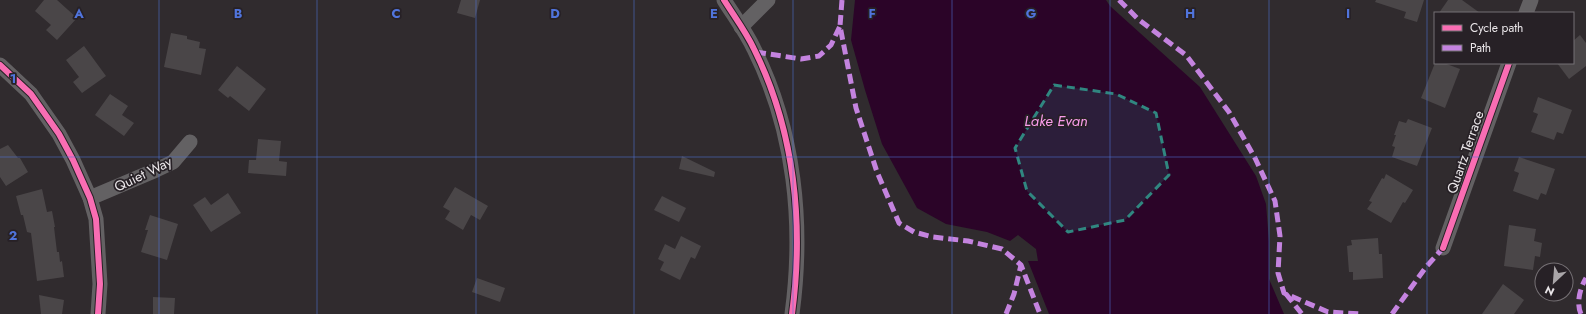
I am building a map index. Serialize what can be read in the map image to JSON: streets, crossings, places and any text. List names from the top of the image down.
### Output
{
  "streets": {
    "street": ["Quartz Terrace", "Quiet Way"]
  },
  "water": ["Lake Evan"],
  "legend": ["Cycle path", "Path"],
  "north": "bottom left",
  "grid": {
    "columns": [
      "A",
      "B",
      "C",
      "D",
      "E",
      "F",
      "G",
      "H",
      "I"
    ],
    "rows": ["1", "2"]
  }
}
